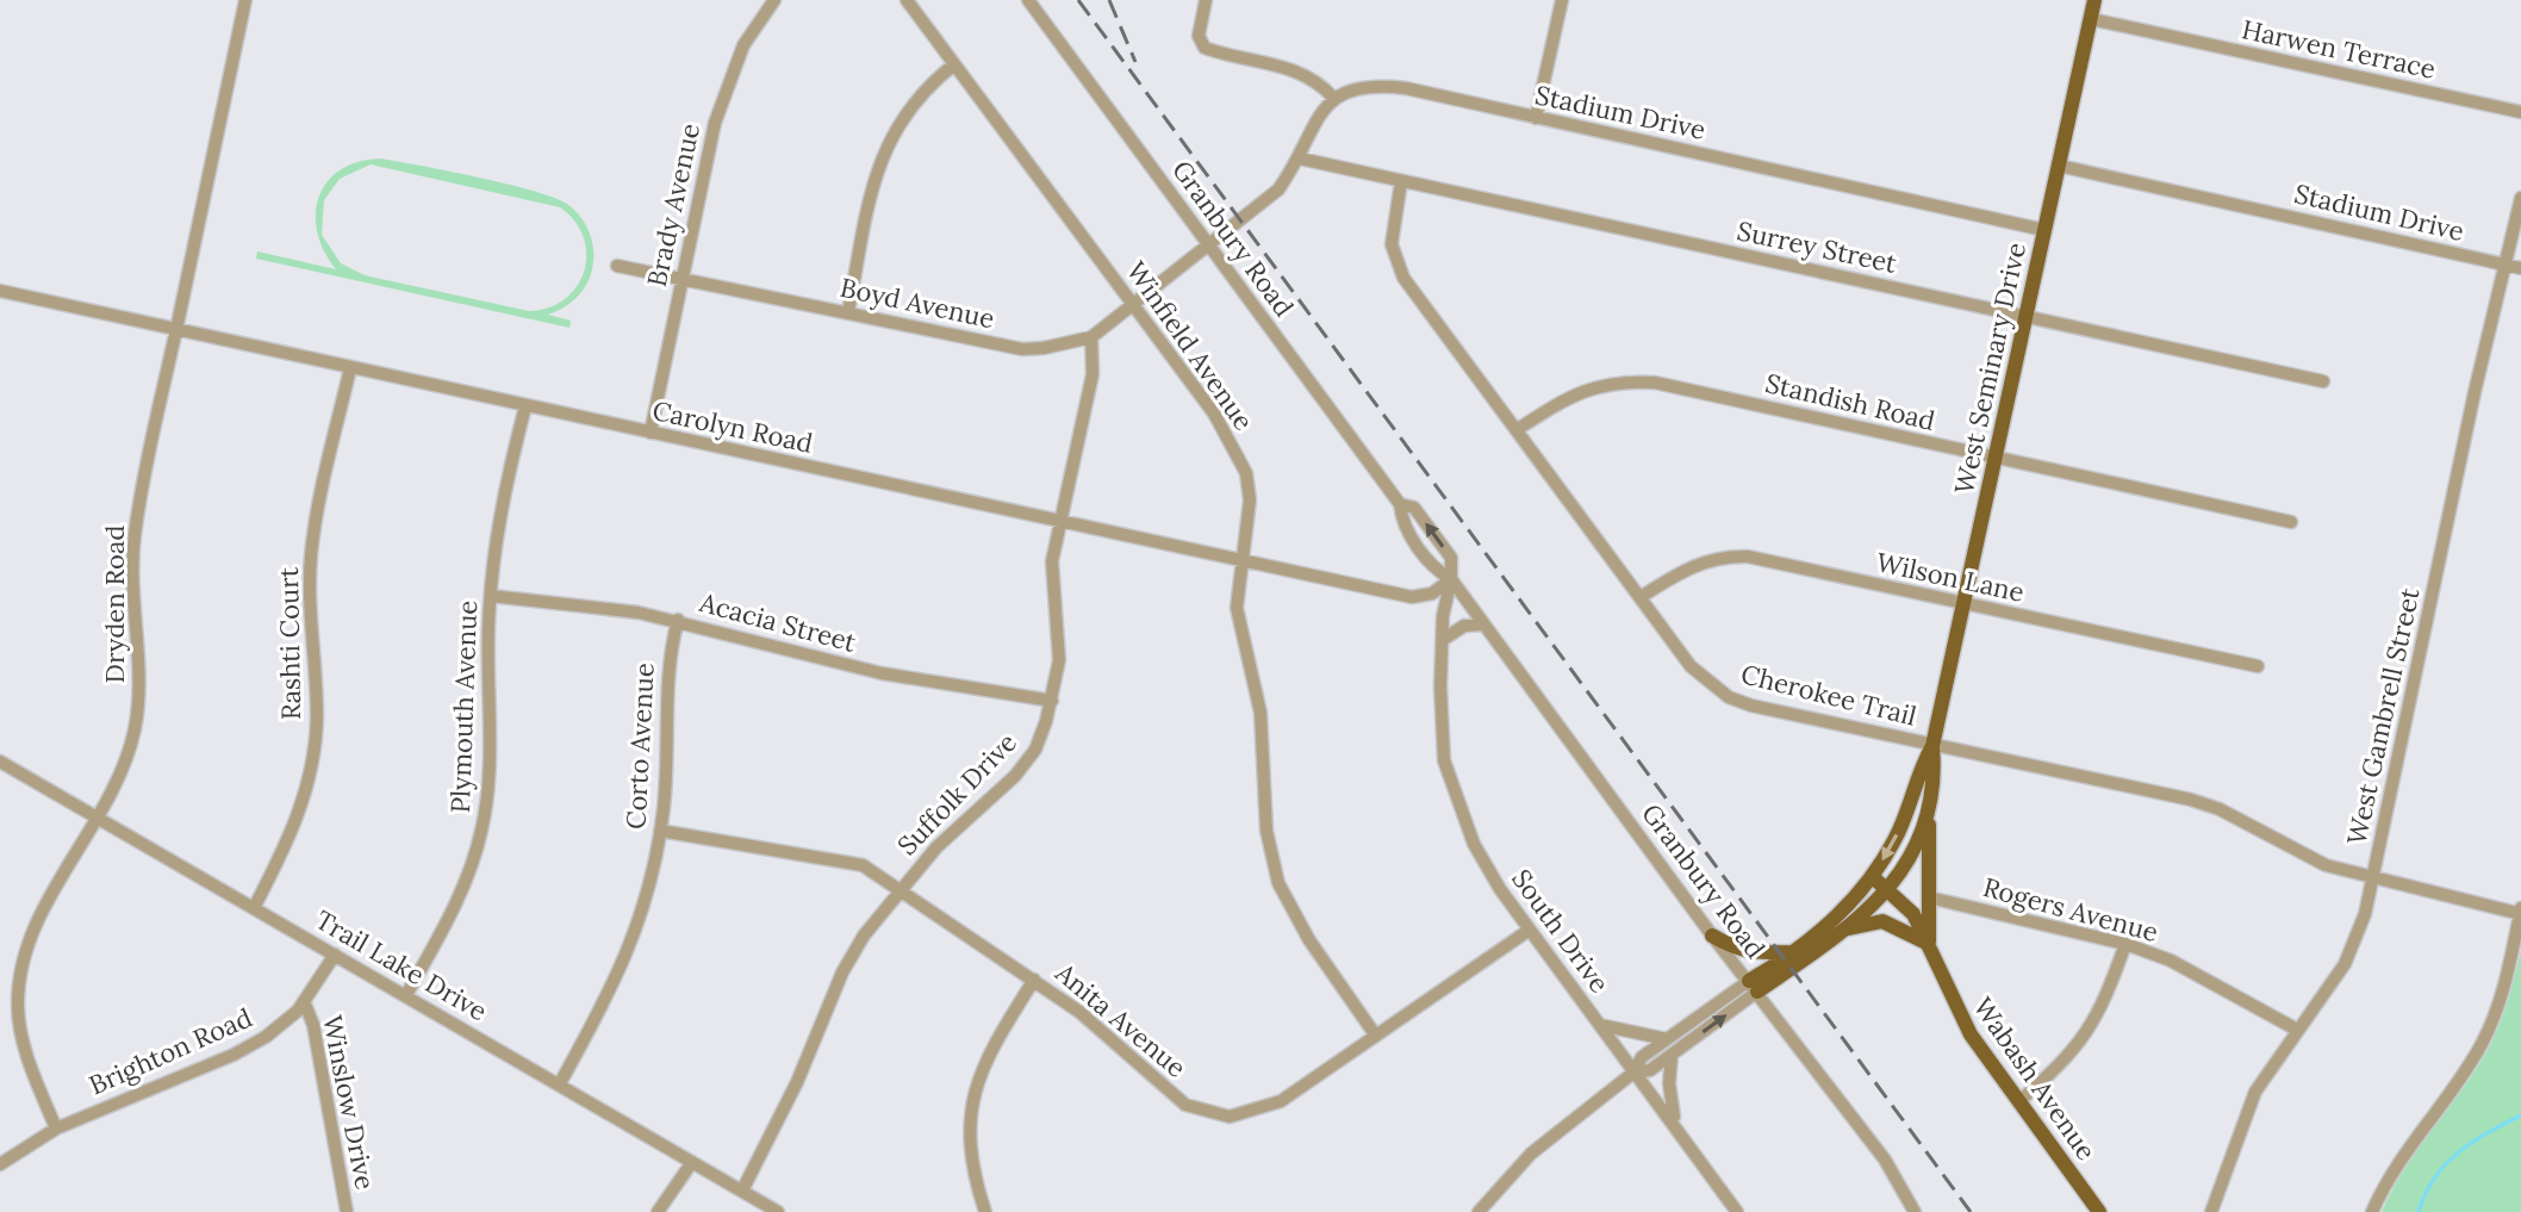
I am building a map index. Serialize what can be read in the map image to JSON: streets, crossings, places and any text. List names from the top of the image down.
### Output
{
  "streets": {
    "main road": ["West Seminary Drive", "Wabash Avenue"],
    "street": [
      "Harwen Terrace",
      "Stadium Drive",
      "Brady Avenue",
      "Granbury Road",
      "Surrey Street",
      "Boyd Avenue",
      "Winfield Avenue",
      "Standish Road",
      "Carolyn Road",
      "Wilson Lane",
      "Dryden Road",
      "Acacia Street",
      "Rashti Court",
      "Cherokee Trail",
      "Plymouth Avenue",
      "West Gambrell Street",
      "Corto Avenue",
      "Suffolk Drive",
      "Rogers Avenue",
      "South Drive",
      "Trail Lake Drive",
      "Anita Avenue",
      "Brighton Road",
      "Winslow Drive"
    ]
  },
  "crossings": [
    ["Harwen Terrace", "West Seminary Drive"],
    ["Stadium Drive", "West Seminary Drive"],
    ["Stadium Drive", "West Gambrell Street"],
    ["Brady Avenue", "Boyd Avenue"],
    ["Brady Avenue", "Carolyn Road"],
    ["Granbury Road", "West Seminary Drive"],
    ["Granbury Road", "Carolyn Road"],
    ["Granbury Road", "South Drive"],
    ["Surrey Street", "West Seminary Drive"],
    ["Surrey Street", "Cherokee Trail"],
    ["Boyd Avenue", "Suffolk Drive"],
    ["Winfield Avenue", "Carolyn Road"],
    ["Winfield Avenue", "Anita Avenue"],
    ["West Seminary Drive", "Standish Road"],
    ["West Seminary Drive", "Wilson Lane"],
    ["West Seminary Drive", "Cherokee Trail"],
    ["West Seminary Drive", "South Drive"],
    ["West Seminary Drive", "Wabash Avenue"],
    ["Standish Road", "Cherokee Trail"],
    ["Carolyn Road", "Dryden Road"],
    ["Carolyn Road", "Rashti Court"],
    ["Carolyn Road", "Plymouth Avenue"],
    ["Carolyn Road", "Suffolk Drive"],
    ["Carolyn Road", "South Drive"],
    ["Wilson Lane", "Cherokee Trail"],
    ["Dryden Road", "Trail Lake Drive"],
    ["Dryden Road", "Brighton Road"],
    ["Acacia Street", "Plymouth Avenue"],
    ["Acacia Street", "Corto Avenue"],
    ["Acacia Street", "Suffolk Drive"],
    ["Rashti Court", "Trail Lake Drive"],
    ["Cherokee Trail", "West Gambrell Street"],
    ["Plymouth Avenue", "Trail Lake Drive"],
    ["West Gambrell Street", "Rogers Avenue"],
    ["Corto Avenue", "Trail Lake Drive"],
    ["Corto Avenue", "Anita Avenue"],
    ["Suffolk Drive", "Trail Lake Drive"],
    ["Suffolk Drive", "Anita Avenue"],
    ["South Drive", "Anita Avenue"],
    ["Trail Lake Drive", "Brighton Road"],
    ["Brighton Road", "Winslow Drive"]
  ]
}
